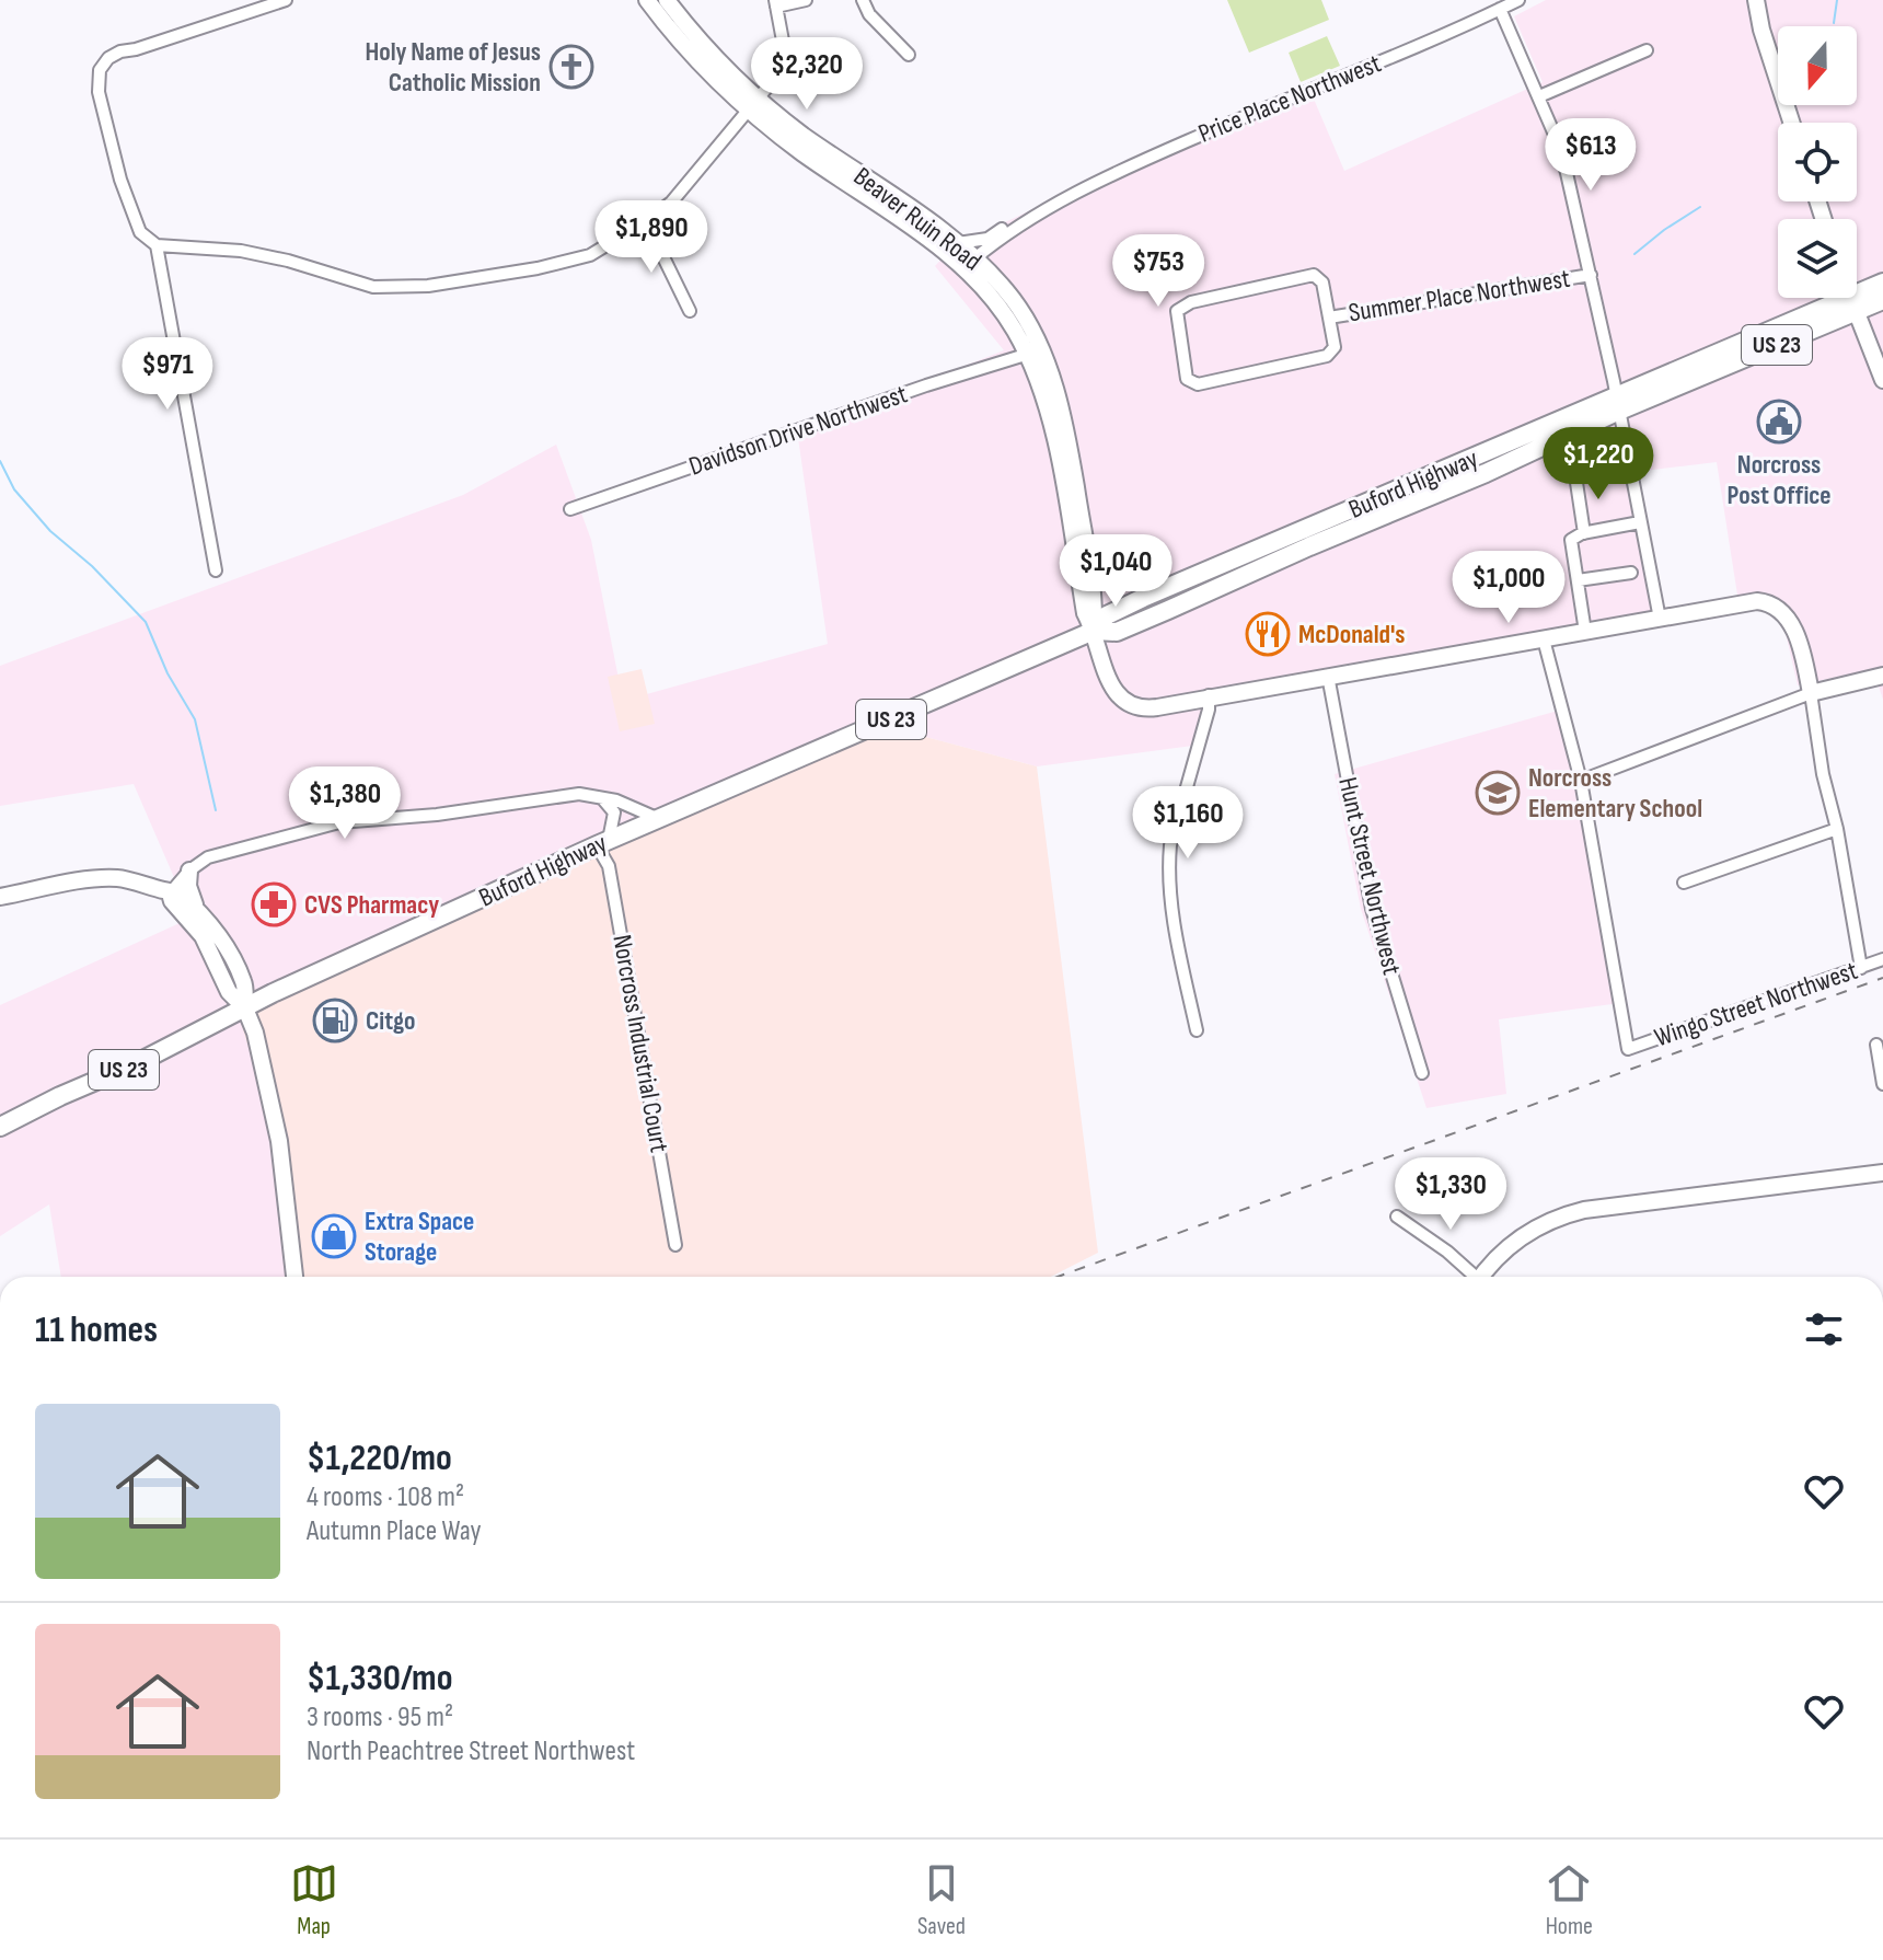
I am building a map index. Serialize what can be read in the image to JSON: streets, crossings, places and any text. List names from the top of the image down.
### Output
{
  "streets": {
    "main road": ["US 23", "Buford Highway"],
    "street": [
      "Price Place Northwest",
      "Beaver Ruin Road",
      "Summer Place Northwest",
      "Davidson Drive Northwest",
      "Hunt Street Northwest",
      "Wingo Street Northwest",
      "Norcross Industrial Court"
    ]
  },
  "crossings": [
    ["Price Place Northwest", "Beaver Ruin Road"],
    ["Beaver Ruin Road", "Davidson Drive Northwest"],
    ["Beaver Ruin Road", "Buford Highway"],
    ["Buford Highway", "Norcross Industrial Court"]
  ],
  "places": {
    "church": ["Holy Name of Jesus Catholic Mission"],
    "public building": ["Norcross Post Office"],
    "restaurant": ["McDonald's"],
    "school or university": ["Norcross Elementary School"],
    "pharmacy": ["CVS Pharmacy"],
    "fuel station": ["Citgo"],
    "shop": ["Extra Space Storage"]
  },
  "north": "bottom",
  "page": {
    "price": [
      "$2,320",
      "$613",
      "$1,890",
      "$753",
      "$971",
      "$1,220",
      "$1,040",
      "$1,000",
      "$1,380",
      "$1,160",
      "$1,330"
    ],
    "heading": "11 homes",
    "list": [
      {
        "name": "$1,220/mo",
        "note": "4 rooms · 108 m² · Autumn Place Way"
      },
      {
        "name": "$1,330/mo",
        "note": "3 rooms · 95 m² · North Peachtree Street Northwest"
      }
    ],
    "tabs": ["Map", "Saved", "Home"]
  }
}
